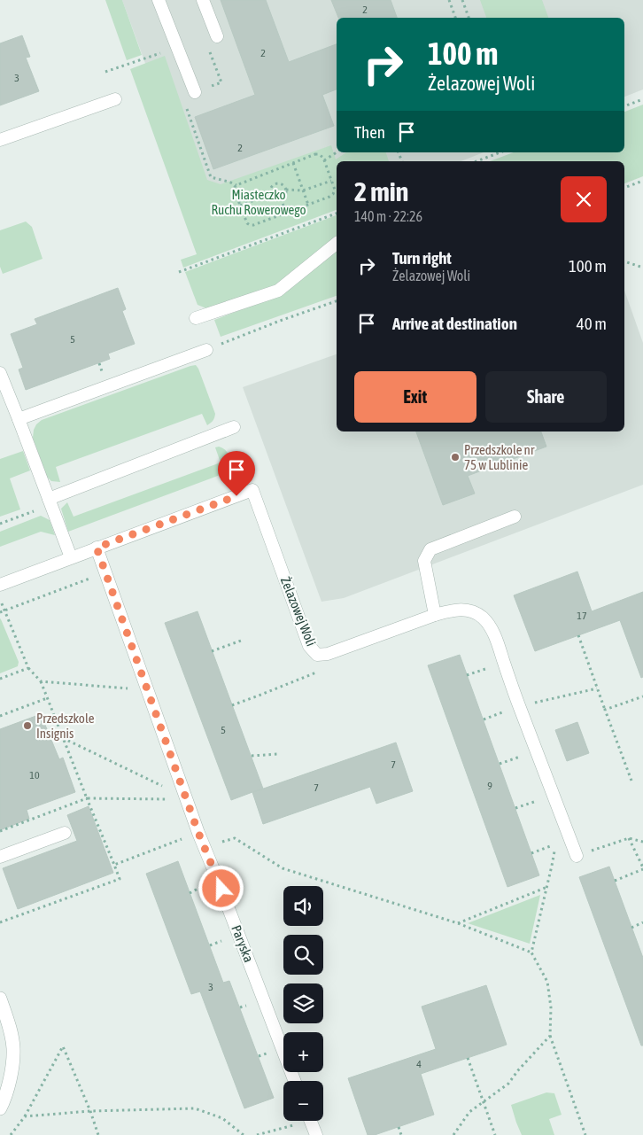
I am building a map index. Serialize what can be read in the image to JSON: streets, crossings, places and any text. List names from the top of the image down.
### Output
{
  "streets": {
    "lane": ["Żelazowej Woli", "Paryska"]
  },
  "crossings": [
    ["Żelazowej Woli", "Paryska"]
  ],
  "parks": ["Miasteczko Ruchu Rowerowego"],
  "places": ["Przedszkole nr 75 w Lublinie", "Przedszkole Insignis"],
  "house_numbers": [
    "2",
    "2",
    "3",
    "2",
    "5",
    "17",
    "5",
    "7",
    "10",
    "9",
    "7",
    "3",
    "4"
  ],
  "page": {
    "turn": ["100 m", "Żelazowej Woli"],
    "then": "Then",
    "heading": ["2 min", "140 m · 22:26"],
    "list": [
      {
        "name": "Turn right",
        "note": "Żelazowej Woli",
        "value": "100 m"
      },
      {
        "name": "Arrive at destination",
        "value": "40 m"
      }
    ],
    "buttons": ["Exit", "Share"],
    "map_buttons": ["+", "−"]
  }
}
